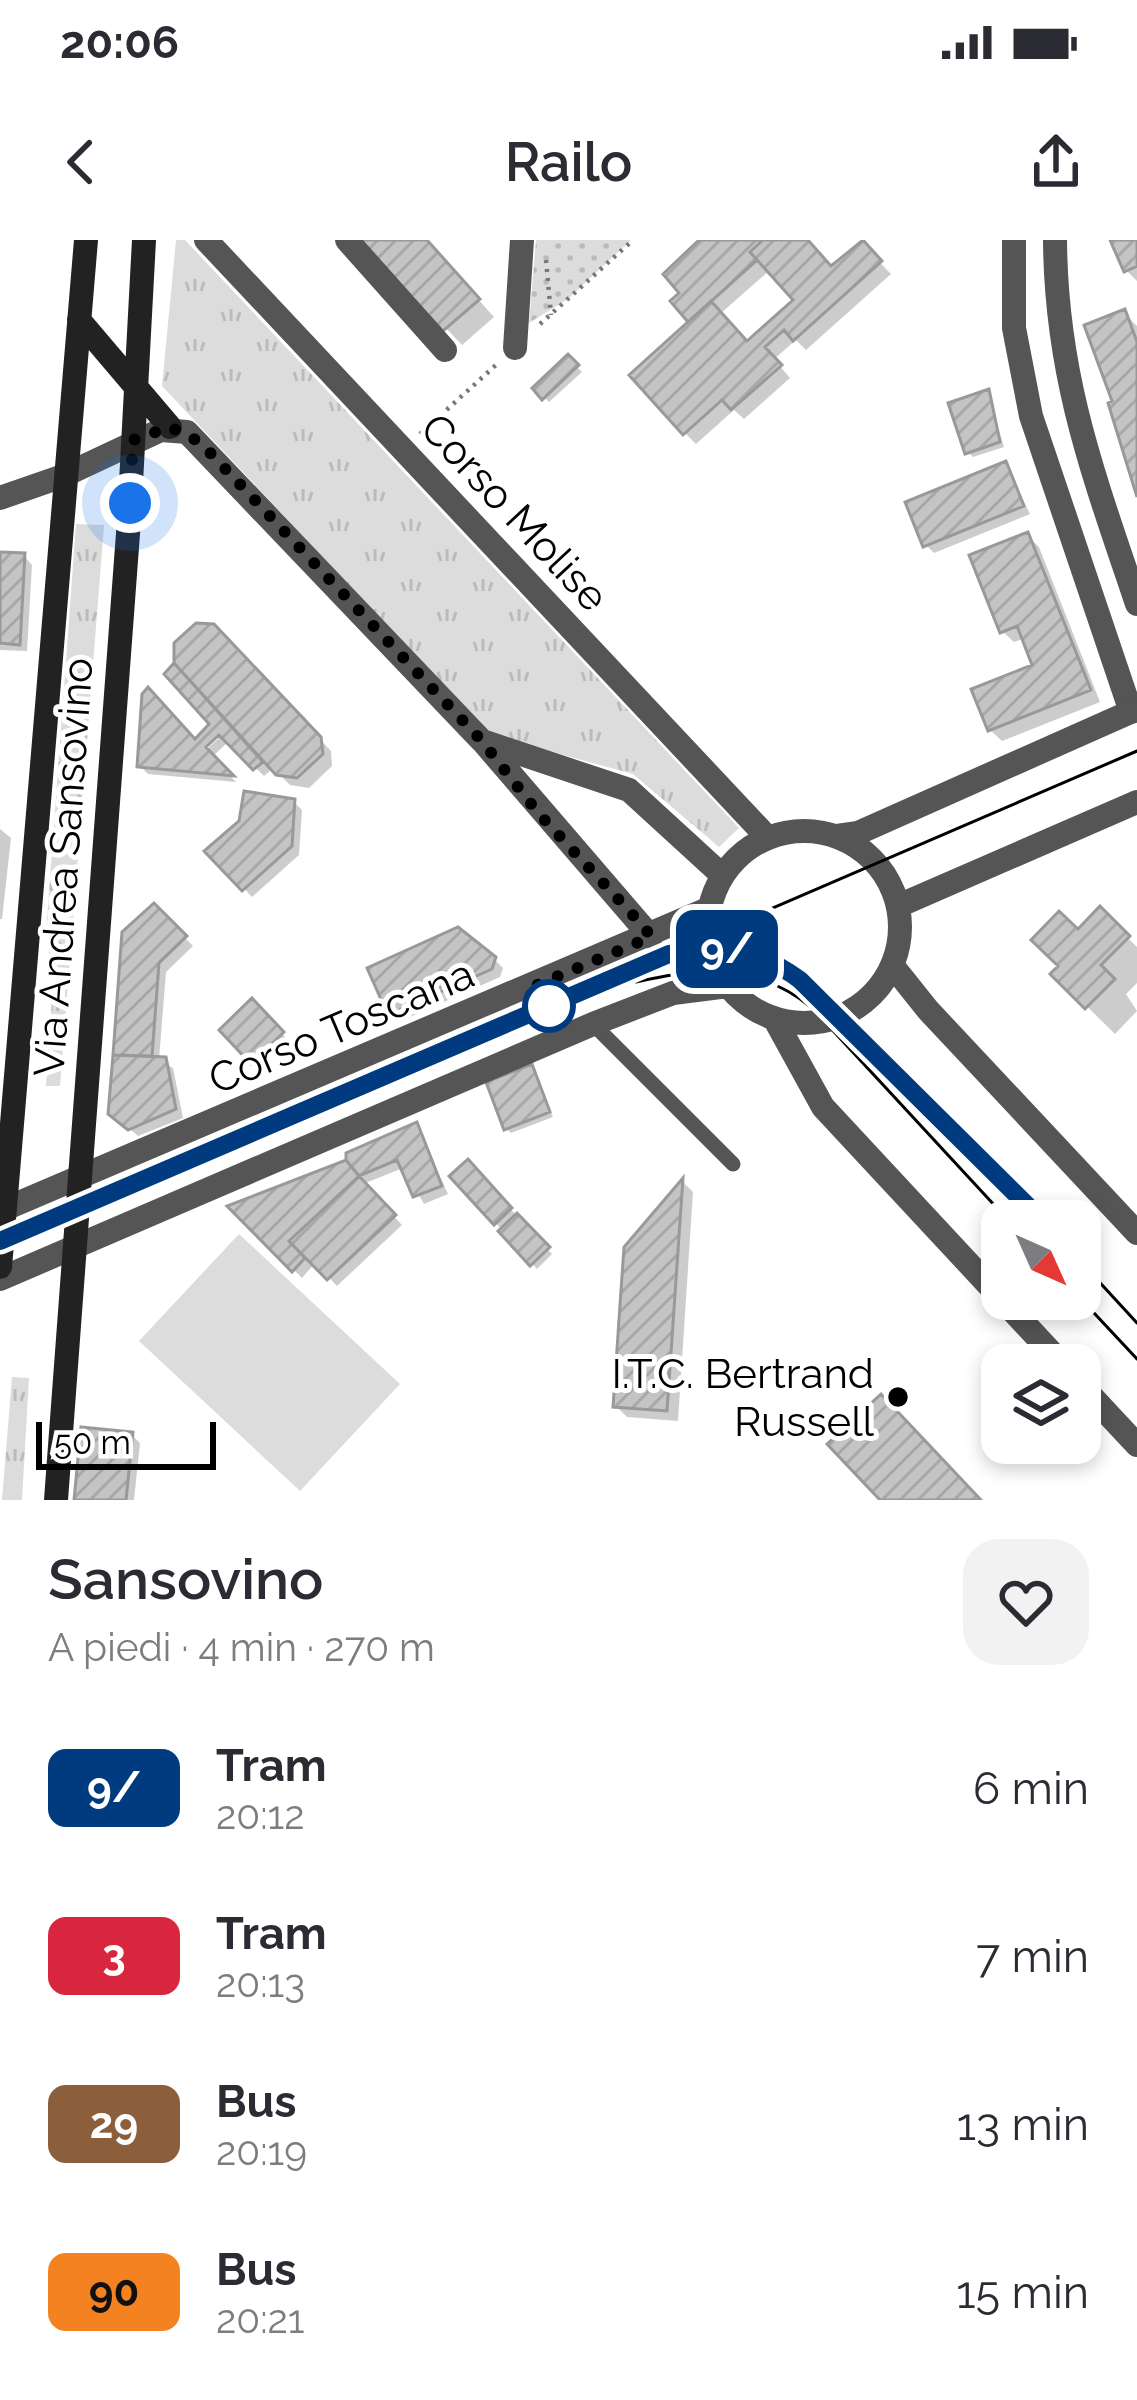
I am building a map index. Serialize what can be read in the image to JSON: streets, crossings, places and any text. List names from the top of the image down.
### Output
{
  "streets": {
    "main road": ["Via Andrea Sansovino"],
    "street": ["Corso Molise", "Corso Toscana"]
  },
  "crossings": [
    ["Corso Molise", "Corso Toscana"],
    ["Via Andrea Sansovino", "Corso Toscana"]
  ],
  "places": ["I.T.C. Bertrand Russell"],
  "lines": ["tram line 9/"],
  "scale_bar": "50 m",
  "north": "bottom right",
  "page": {
    "status": "20:06",
    "header": "Railo",
    "on_map": "9/",
    "scale": "50 m",
    "heading": ["Sansovino", "A piedi · 4 min · 270 m"],
    "list": [
      {
        "mark": "9/",
        "name": "Tram",
        "note": "20:12",
        "value": "6 min"
      },
      {
        "mark": "3",
        "name": "Tram",
        "note": "20:13",
        "value": "7 min"
      },
      {
        "mark": "29",
        "name": "Bus",
        "note": "20:19",
        "value": "13 min"
      },
      {
        "mark": "90",
        "name": "Bus",
        "note": "20:21",
        "value": "15 min"
      }
    ]
  }
}
